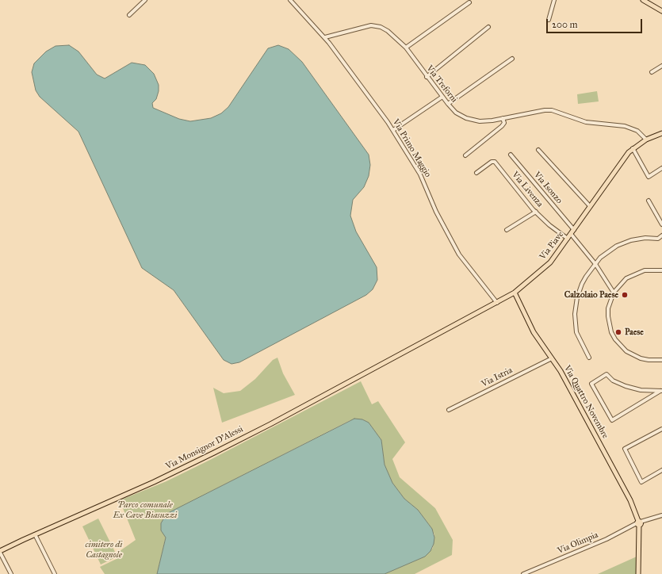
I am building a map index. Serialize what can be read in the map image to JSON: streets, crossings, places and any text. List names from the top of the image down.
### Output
{
  "streets": {
    "main road": ["Via Piave", "Via Quattro Novembre", "Via Monsignor D'Alessi"],
    "street": [
      "Via Treforni",
      "Via Primo Maggio",
      "Via Isonzo",
      "Via Livenza",
      "Via Istria",
      "Via Olimpia"
    ]
  },
  "crossings": [
    ["Via Treforni", "Via Primo Maggio"],
    ["Via Treforni", "Via Piave"],
    ["Via Primo Maggio", "Via Piave"],
    ["Via Isonzo", "Via Piave"],
    ["Via Livenza", "Via Piave"],
    ["Via Piave", "Via Quattro Novembre"],
    ["Via Piave", "Via Monsignor D'Alessi"],
    ["Via Istria", "Via Quattro Novembre"],
    ["Via Quattro Novembre", "Via Olimpia"]
  ],
  "parks": ["Parco comunale Ex Cave Biasuzzi", "cimitero di Castagnole"],
  "places": ["Calzolaio Paese", "Paese"],
  "scale_bar": "200 m"
}
